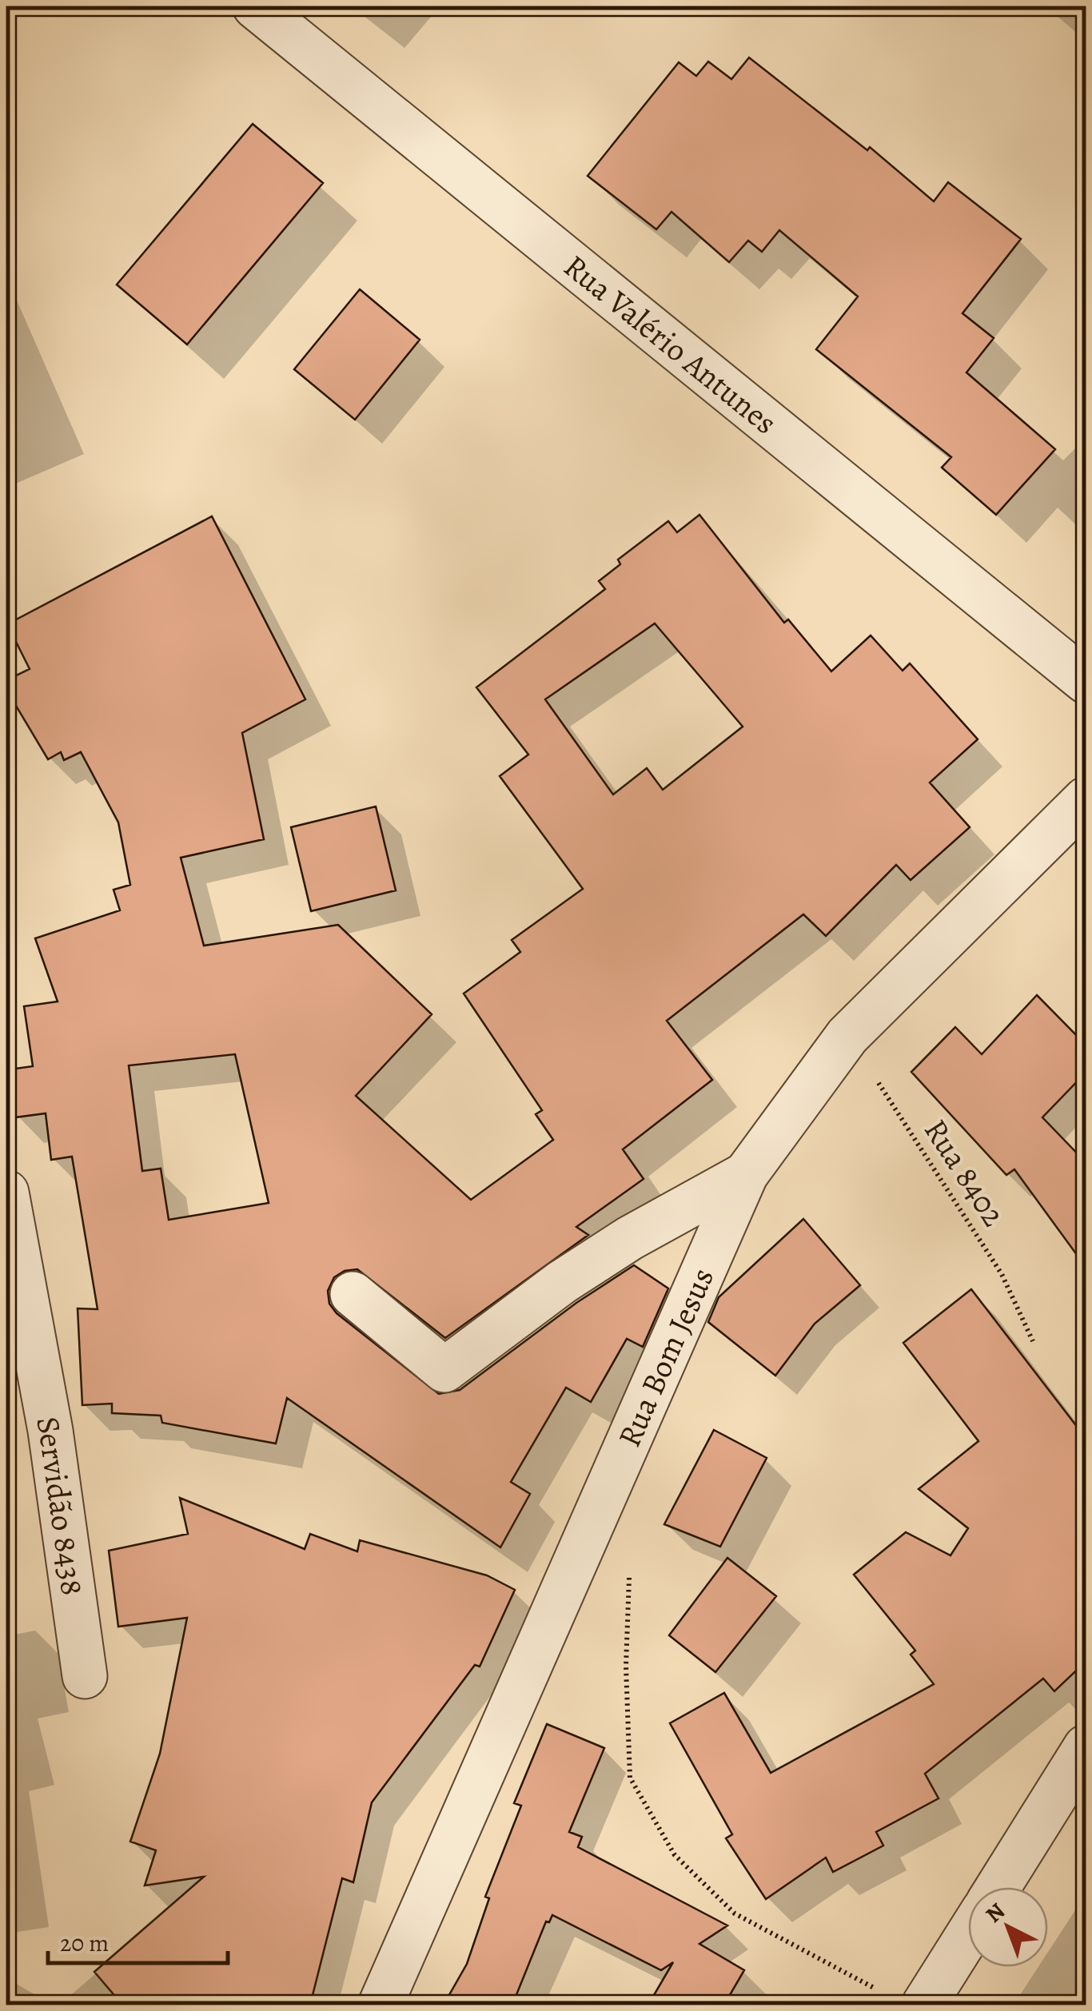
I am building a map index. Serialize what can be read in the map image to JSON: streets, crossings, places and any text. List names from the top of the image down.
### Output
{
  "streets": {
    "street": ["Rua Valério Antunes", "Rua Bom Jesus", "Servidão 8438"],
    "path": ["Rua 8402"]
  },
  "crossings": [
    ["Rua 8402", "Rua Bom Jesus"]
  ],
  "scale_bar": "20 m",
  "north": "top left"
}
